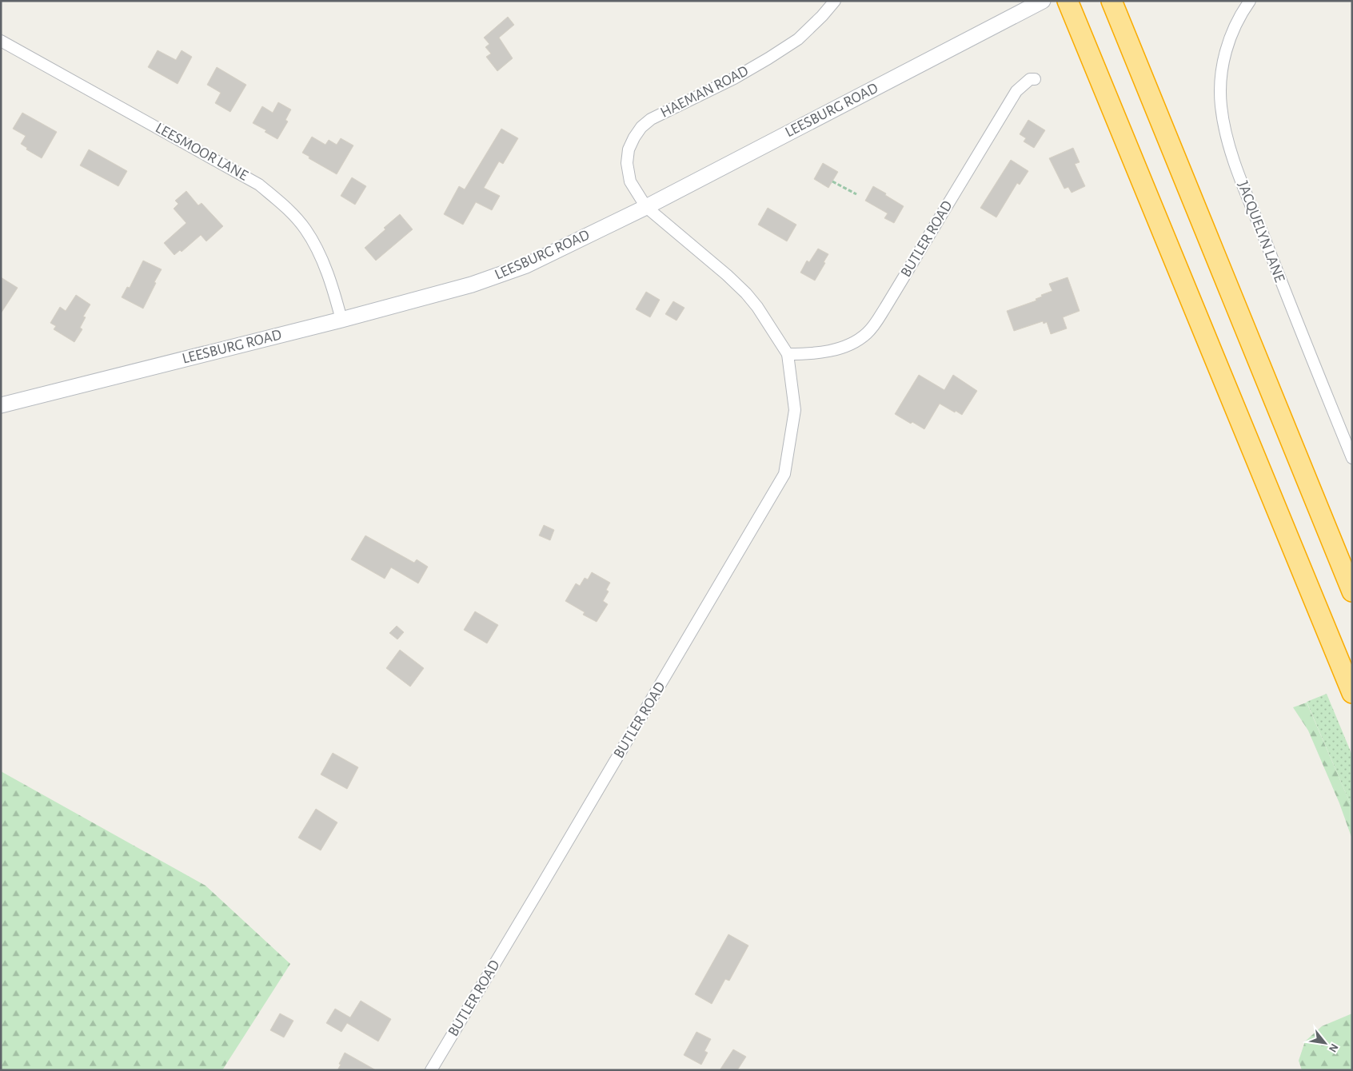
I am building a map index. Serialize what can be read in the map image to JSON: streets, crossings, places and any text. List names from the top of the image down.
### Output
{
  "streets": {
    "main road": ["LEESBURG ROAD"],
    "street": [
      "HAEMAN ROAD",
      "LEESMOOR LANE",
      "JACQUELYN LANE",
      "BUTLER ROAD"
    ]
  },
  "crossings": [
    ["HAEMAN ROAD", "LEESBURG ROAD"],
    ["HAEMAN ROAD", "BUTLER ROAD"],
    ["LEESBURG ROAD", "LEESMOOR LANE"],
    ["LEESBURG ROAD", "BUTLER ROAD"]
  ],
  "north": "bottom right"
}
